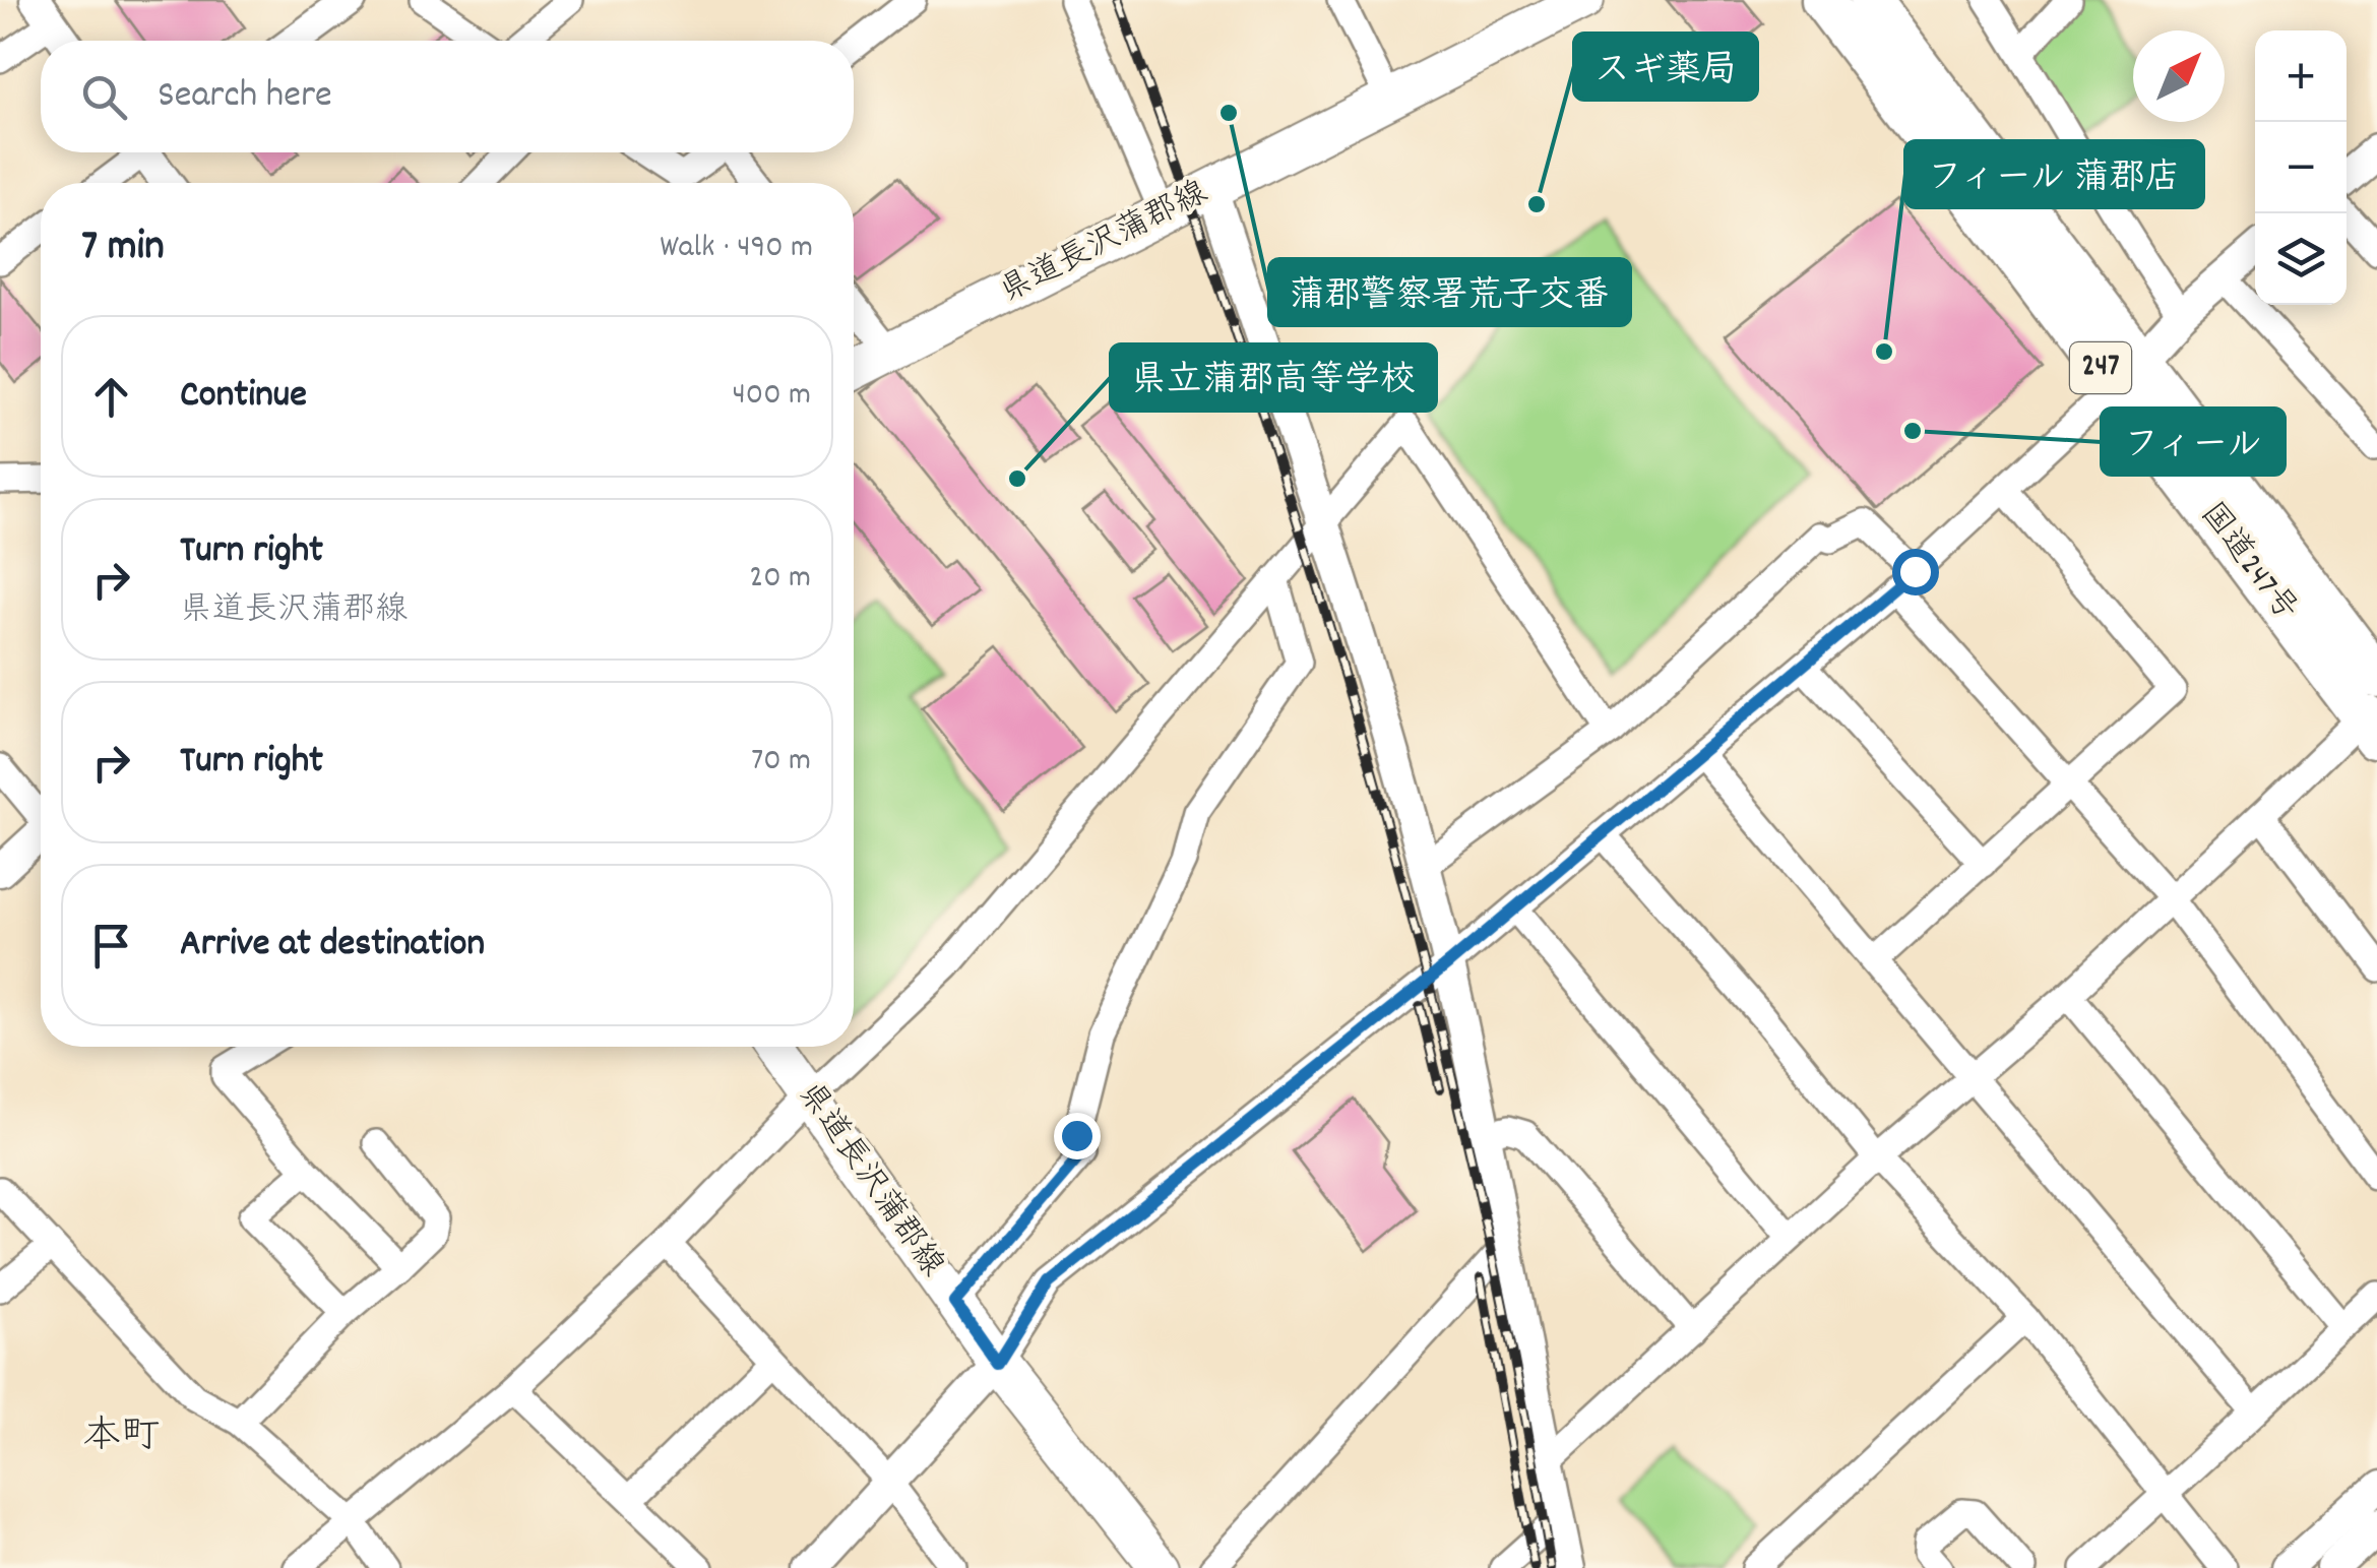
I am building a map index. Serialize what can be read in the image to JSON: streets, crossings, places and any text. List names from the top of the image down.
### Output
{
  "streets": {
    "highway": ["247", "国道247号"],
    "main road": ["県道長沢蒲郡線"]
  },
  "districts": ["本町"],
  "places": [
    "蒲郡警察署荒子交番",
    "スギ薬局",
    "フィール 蒲郡店",
    "フィール",
    "県立蒲郡高等学校"
  ],
  "north": "top right",
  "page": {
    "map_buttons": ["+", "−"],
    "search": "Search here",
    "heading": ["7 min", "Walk · 490 m"],
    "list": [
      ["Continue", "400 m"],
      ["Turn right", "県道長沢蒲郡線", "20 m"],
      ["Turn right", "70 m"],
      "Arrive at destination"
    ]
  }
}
